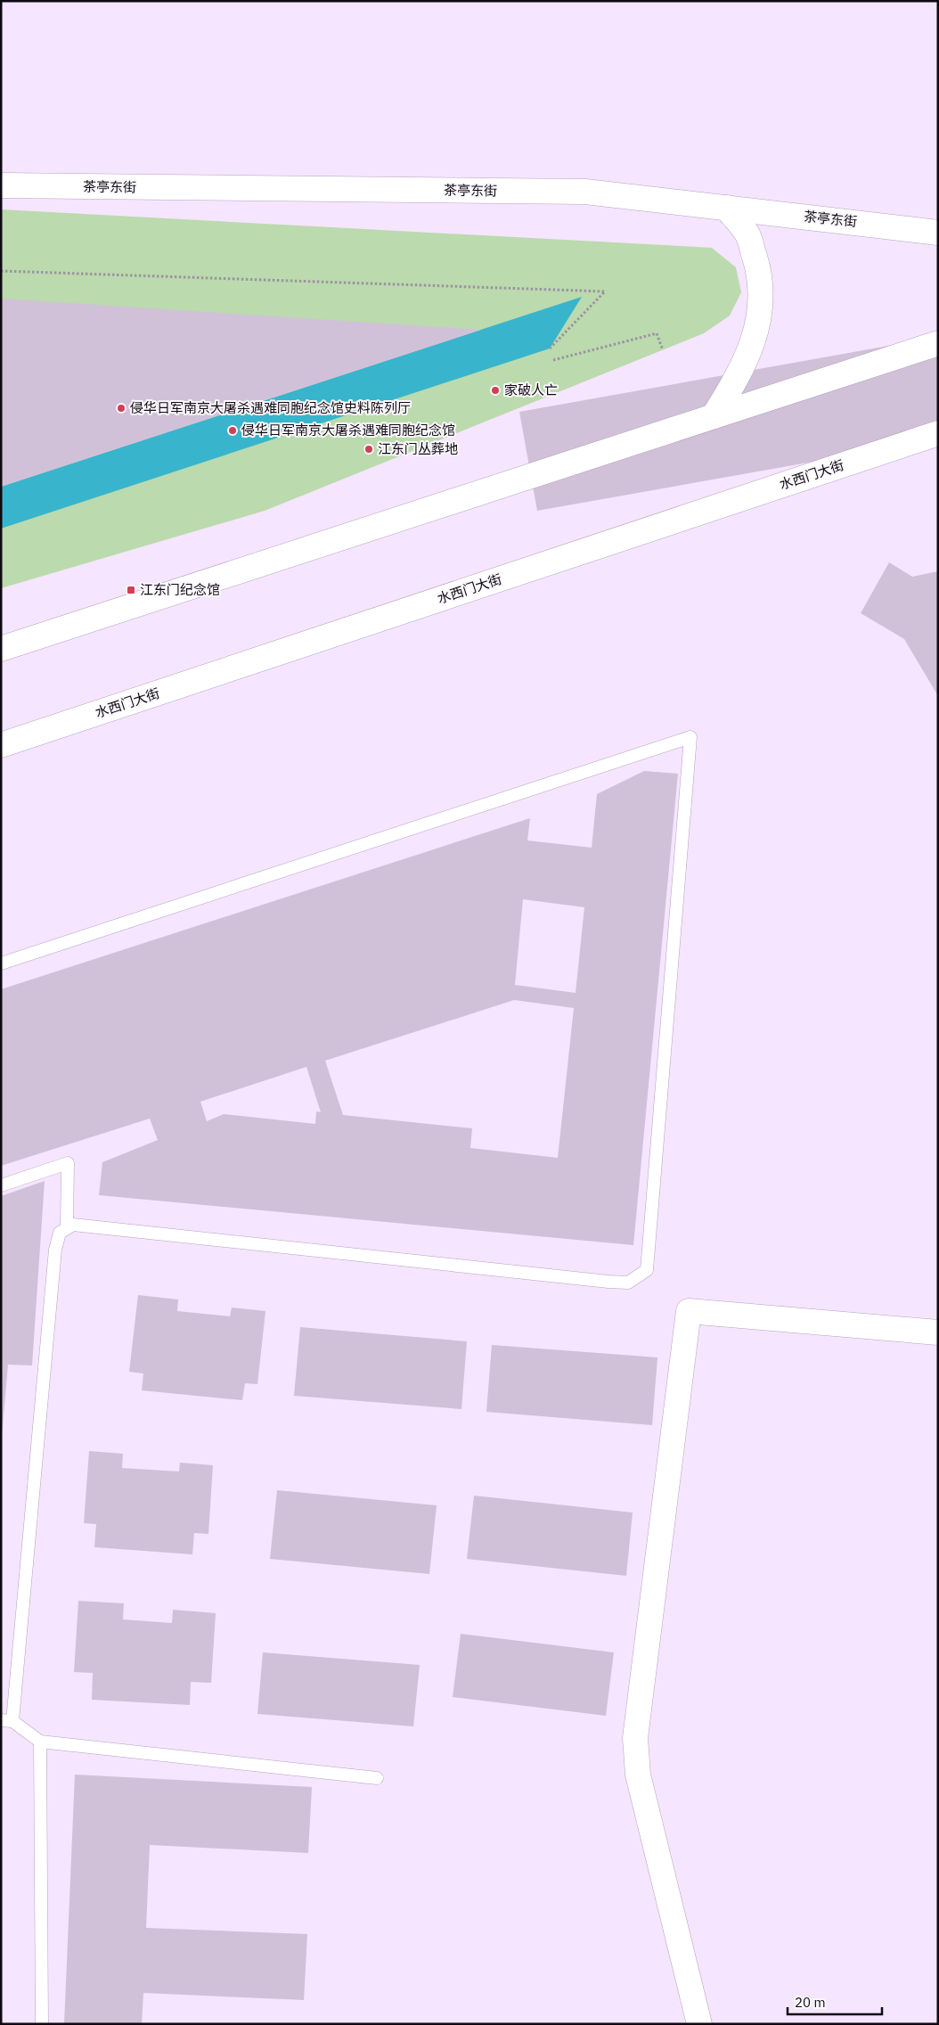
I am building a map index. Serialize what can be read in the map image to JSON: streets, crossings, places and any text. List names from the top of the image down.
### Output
{
  "streets": {
    "main road": ["茶亭东街", "水西门大街"]
  },
  "places": {
    "other": [
      "家破人亡",
      "侵华日军南京大屠杀遇难同胞纪念馆史料陈列厅",
      "侵华日军南京大屠杀遇难同胞纪念馆",
      "江东门丛葬地"
    ],
    "transit": ["江东门纪念馆"]
  },
  "scale_bar": "20 m"
}
